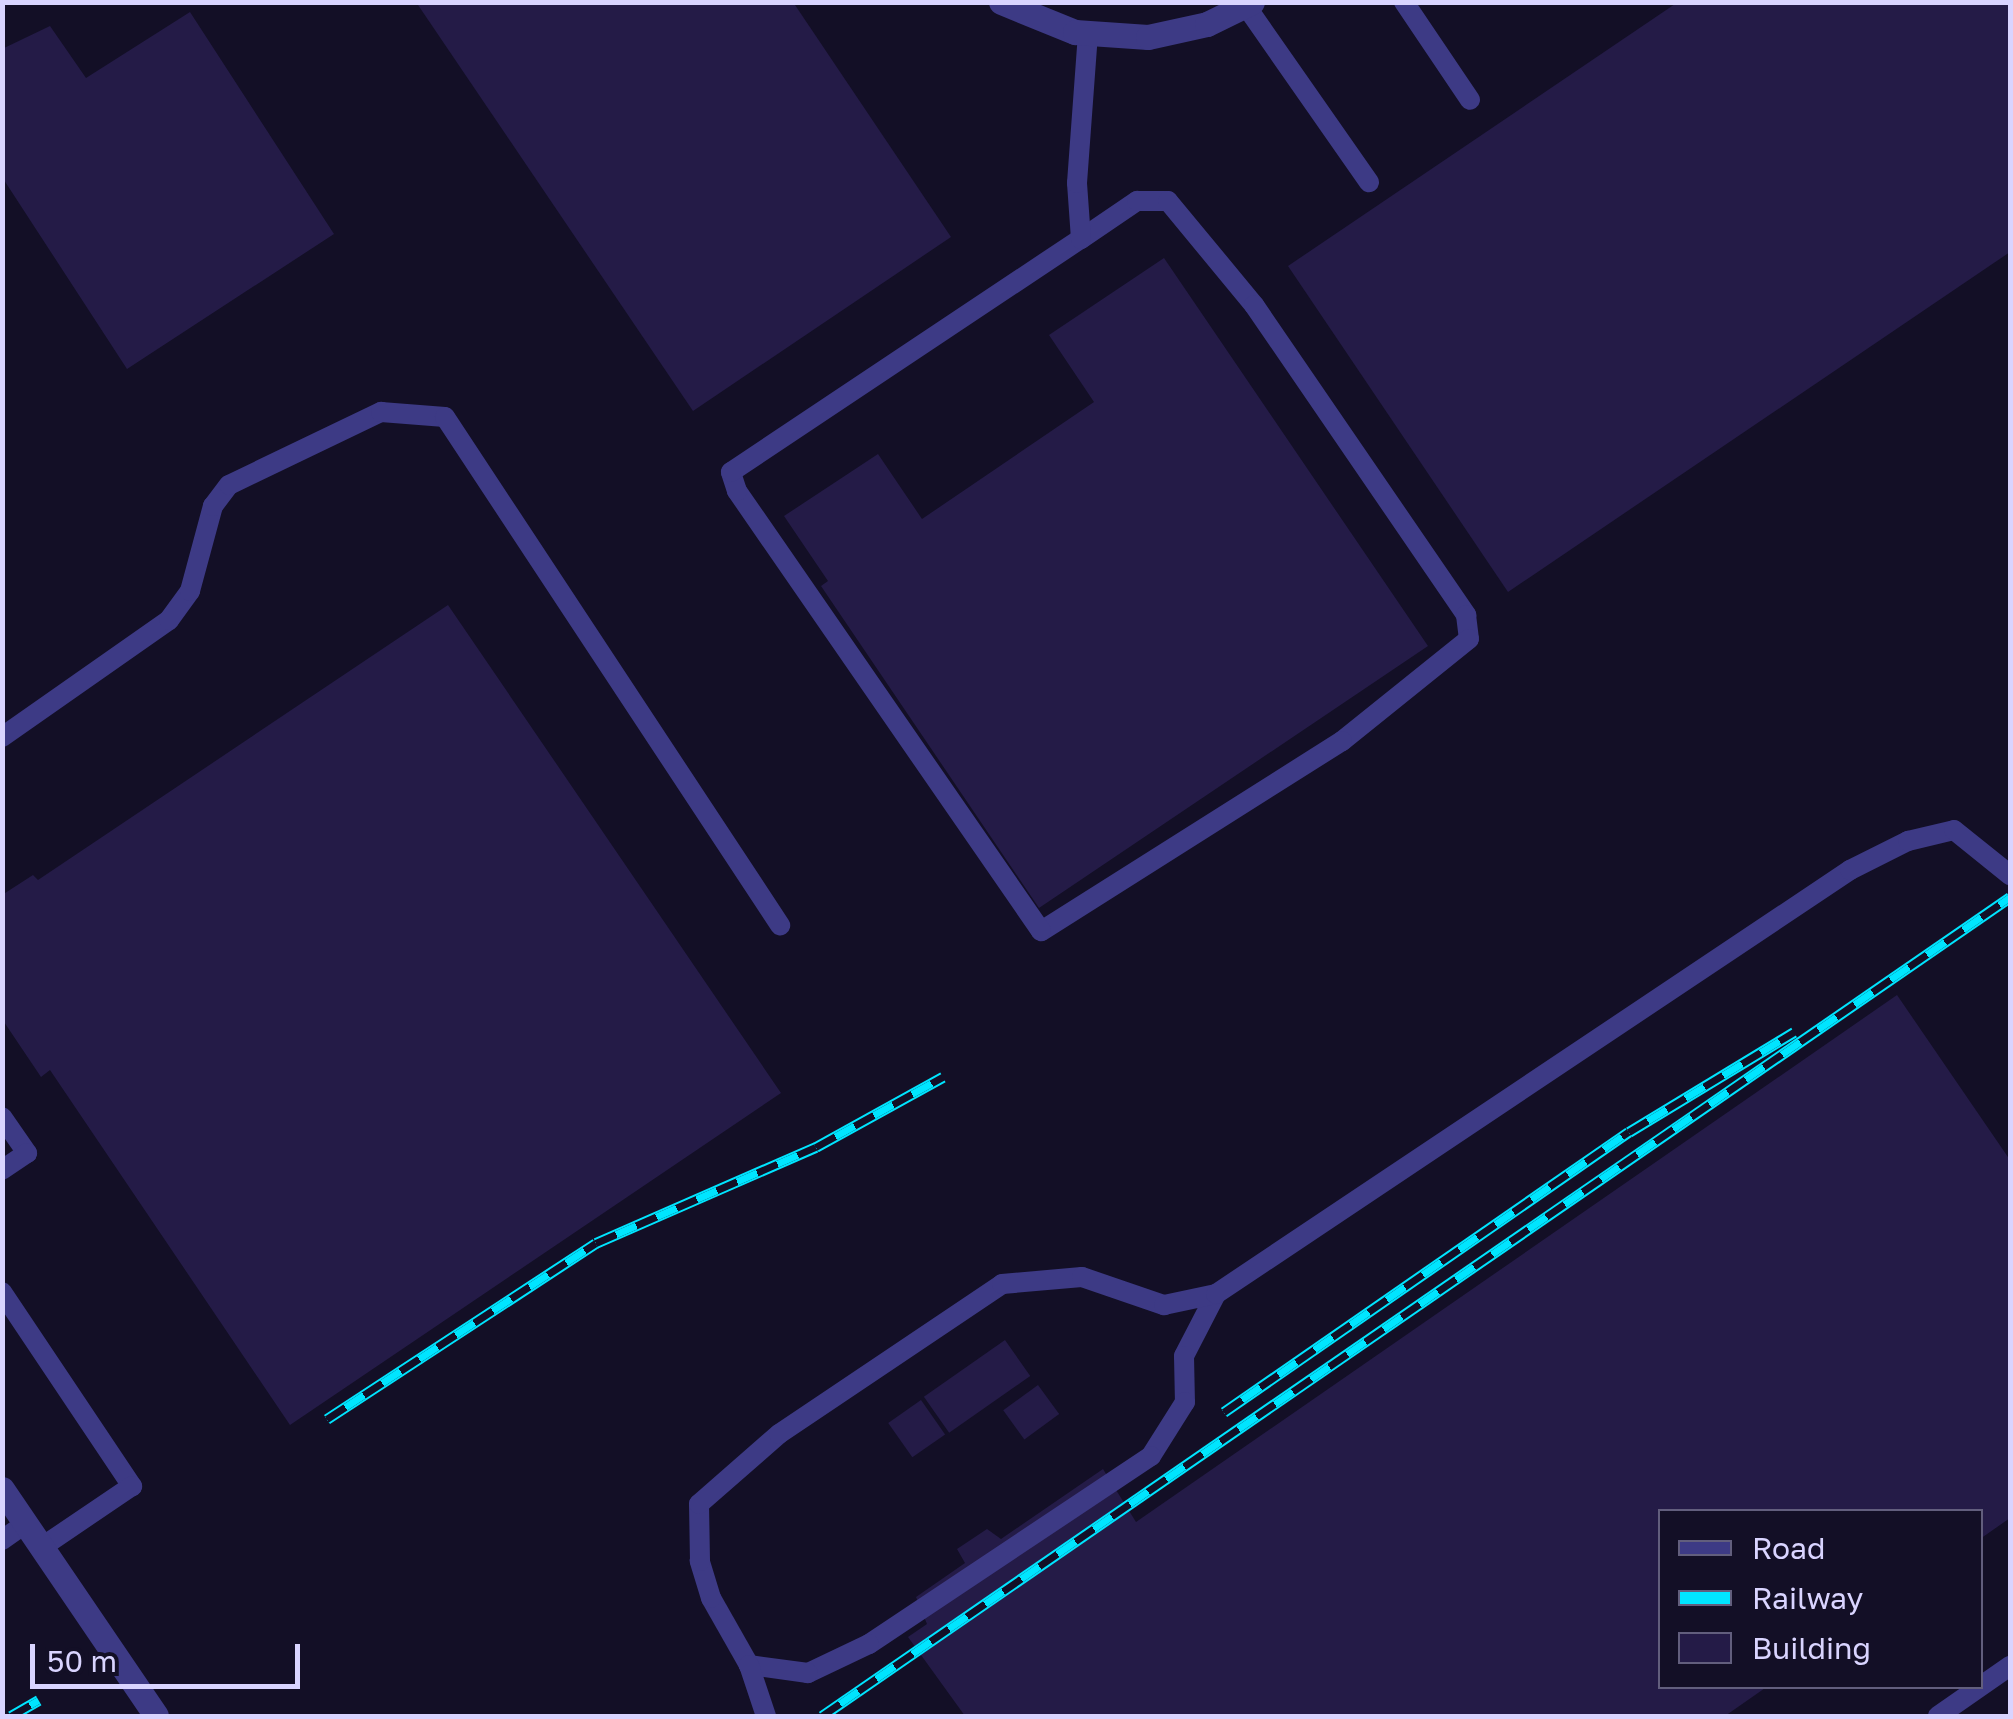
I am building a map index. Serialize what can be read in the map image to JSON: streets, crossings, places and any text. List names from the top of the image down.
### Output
{
  "legend": ["Road", "Railway", "Building"],
  "scale_bar": "50 m"
}
